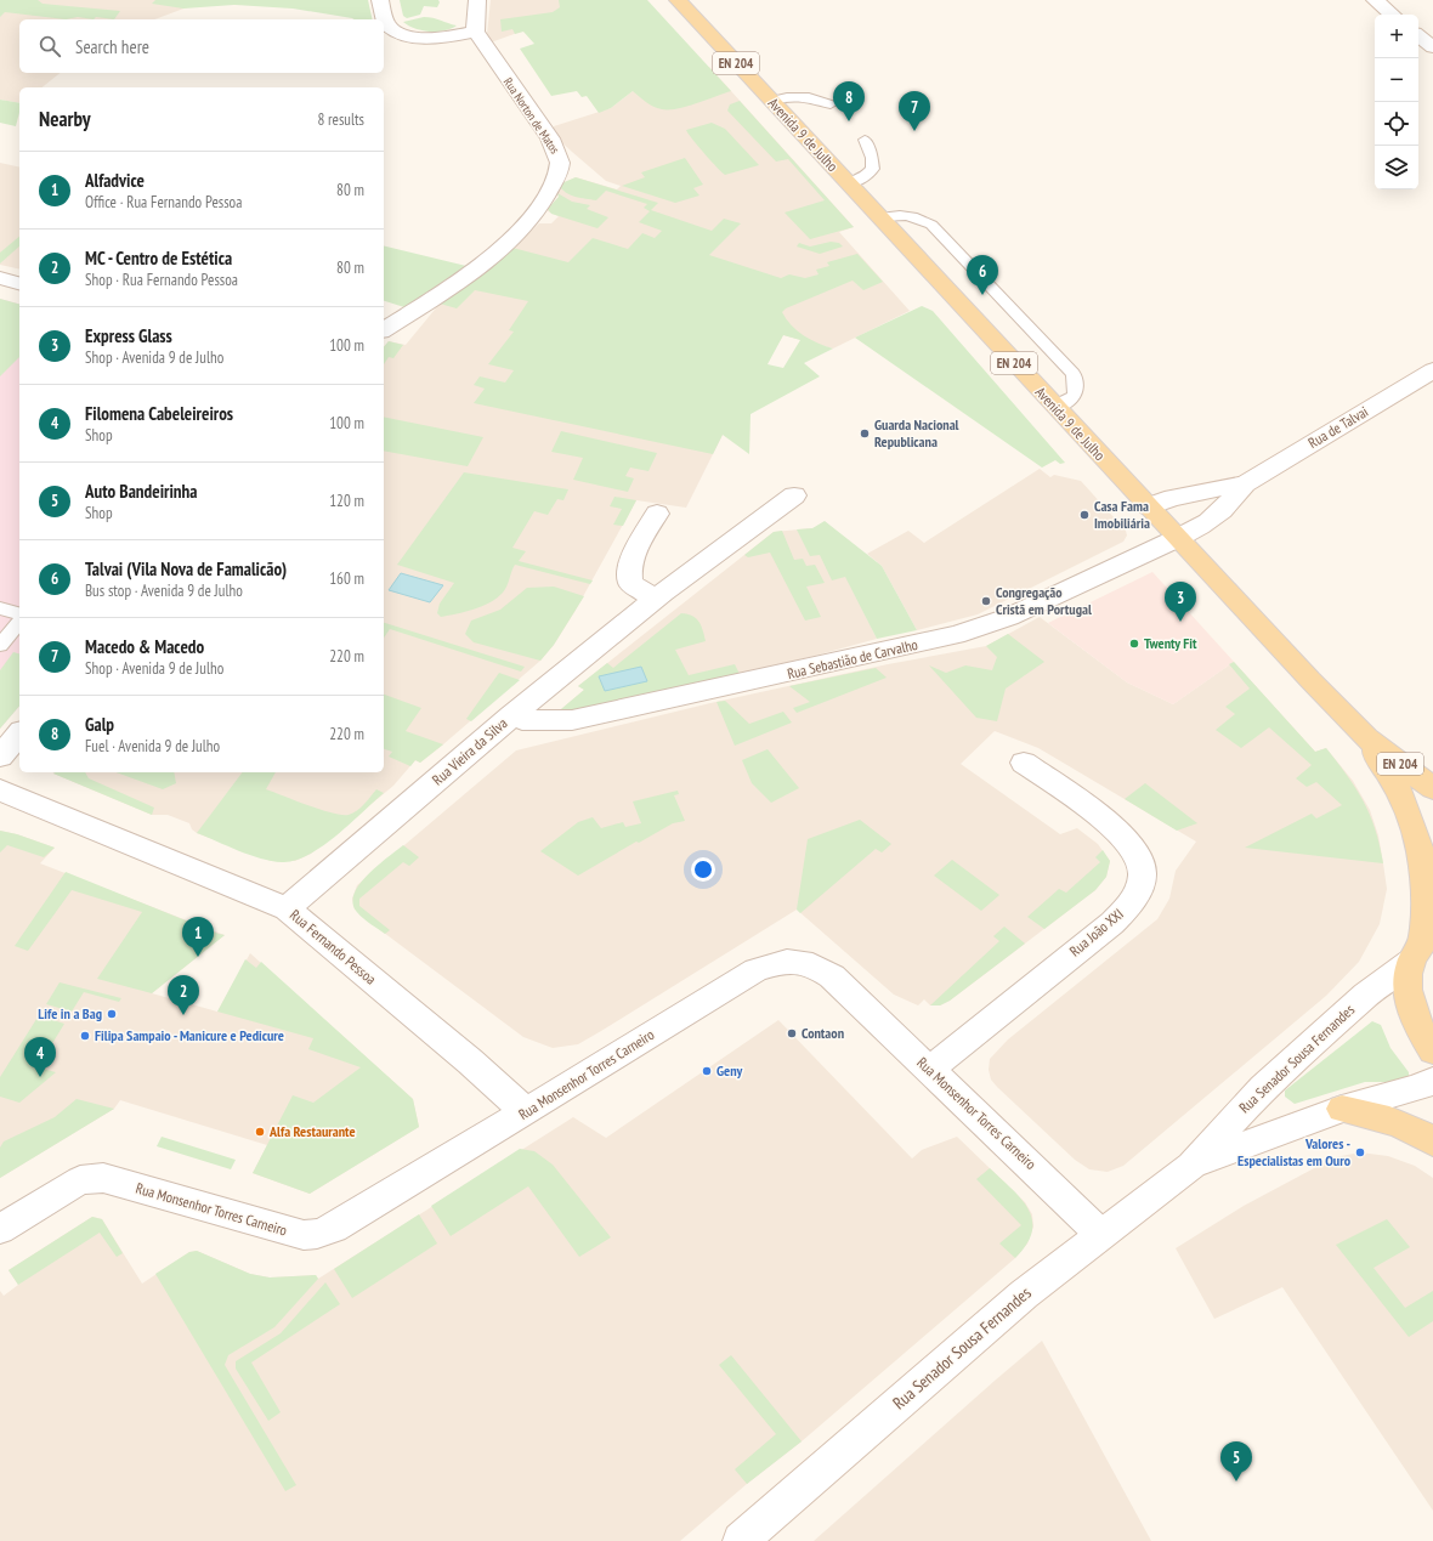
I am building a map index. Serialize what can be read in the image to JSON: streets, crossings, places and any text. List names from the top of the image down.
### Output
{
  "streets": {
    "main road": ["EN 204", "Avenida 9 de Julho"],
    "street": [
      "Rua Norton de Matos",
      "Rua de Talvai",
      "Rua Sebastião de Carvalho",
      "Rua Vieira da Silva",
      "Rua João XXI",
      "Rua Fernando Pessoa",
      "Rua Senador Sousa Fernandes",
      "Rua Monsenhor Torres Carneiro"
    ]
  },
  "crossings": [
    ["EN 204", "Avenida 9 de Julho"],
    ["EN 204", "Rua Senador Sousa Fernandes"],
    ["Avenida 9 de Julho", "Rua de Talvai"],
    ["Avenida 9 de Julho", "Rua Sebastião de Carvalho"],
    ["Avenida 9 de Julho", "Rua Senador Sousa Fernandes"],
    ["Rua de Talvai", "Rua Sebastião de Carvalho"],
    ["Rua Sebastião de Carvalho", "Rua Vieira da Silva"],
    ["Rua Vieira da Silva", "Rua Fernando Pessoa"],
    ["Rua João XXI", "Rua Monsenhor Torres Carneiro"],
    ["Rua Fernando Pessoa", "Rua Monsenhor Torres Carneiro"],
    ["Rua Senador Sousa Fernandes", "Rua Monsenhor Torres Carneiro"]
  ],
  "places": [
    "Guarda Nacional Republicana",
    "Casa Fama Imobiliária",
    "Congregação Cristã em Portugal",
    "Twenty Fit",
    "Life in a Bag",
    "Contaon",
    "Filipa Sampaio - Manicure e Pedicure",
    "Geny",
    "Alfa Restaurante",
    "Valores - Especialistas em Ouro"
  ],
  "page": {
    "map_buttons": ["+", "−"],
    "search": "Search here",
    "pins": [
      "8",
      "7",
      "6",
      "3",
      "1",
      "2",
      "4",
      "5"
    ],
    "heading": ["Nearby", "8 results"],
    "list": [
      {
        "mark": "1",
        "name": "Alfadvice",
        "note": "Office · Rua Fernando Pessoa",
        "value": "80 m"
      },
      {
        "mark": "2",
        "name": "MC - Centro de Estética",
        "note": "Shop · Rua Fernando Pessoa",
        "value": "80 m"
      },
      {
        "mark": "3",
        "name": "Express Glass",
        "note": "Shop · Avenida 9 de Julho",
        "value": "100 m"
      },
      {
        "mark": "4",
        "name": "Filomena Cabeleireiros",
        "note": "Shop",
        "value": "100 m"
      },
      {
        "mark": "5",
        "name": "Auto Bandeirinha",
        "note": "Shop",
        "value": "120 m"
      },
      {
        "mark": "6",
        "name": "Talvai (Vila Nova de Famalicão)",
        "note": "Bus stop · Avenida 9 de Julho",
        "value": "160 m"
      },
      {
        "mark": "7",
        "name": "Macedo & Macedo",
        "note": "Shop · Avenida 9 de Julho",
        "value": "220 m"
      },
      {
        "mark": "8",
        "name": "Galp",
        "note": "Fuel · Avenida 9 de Julho",
        "value": "220 m"
      }
    ]
  }
}
